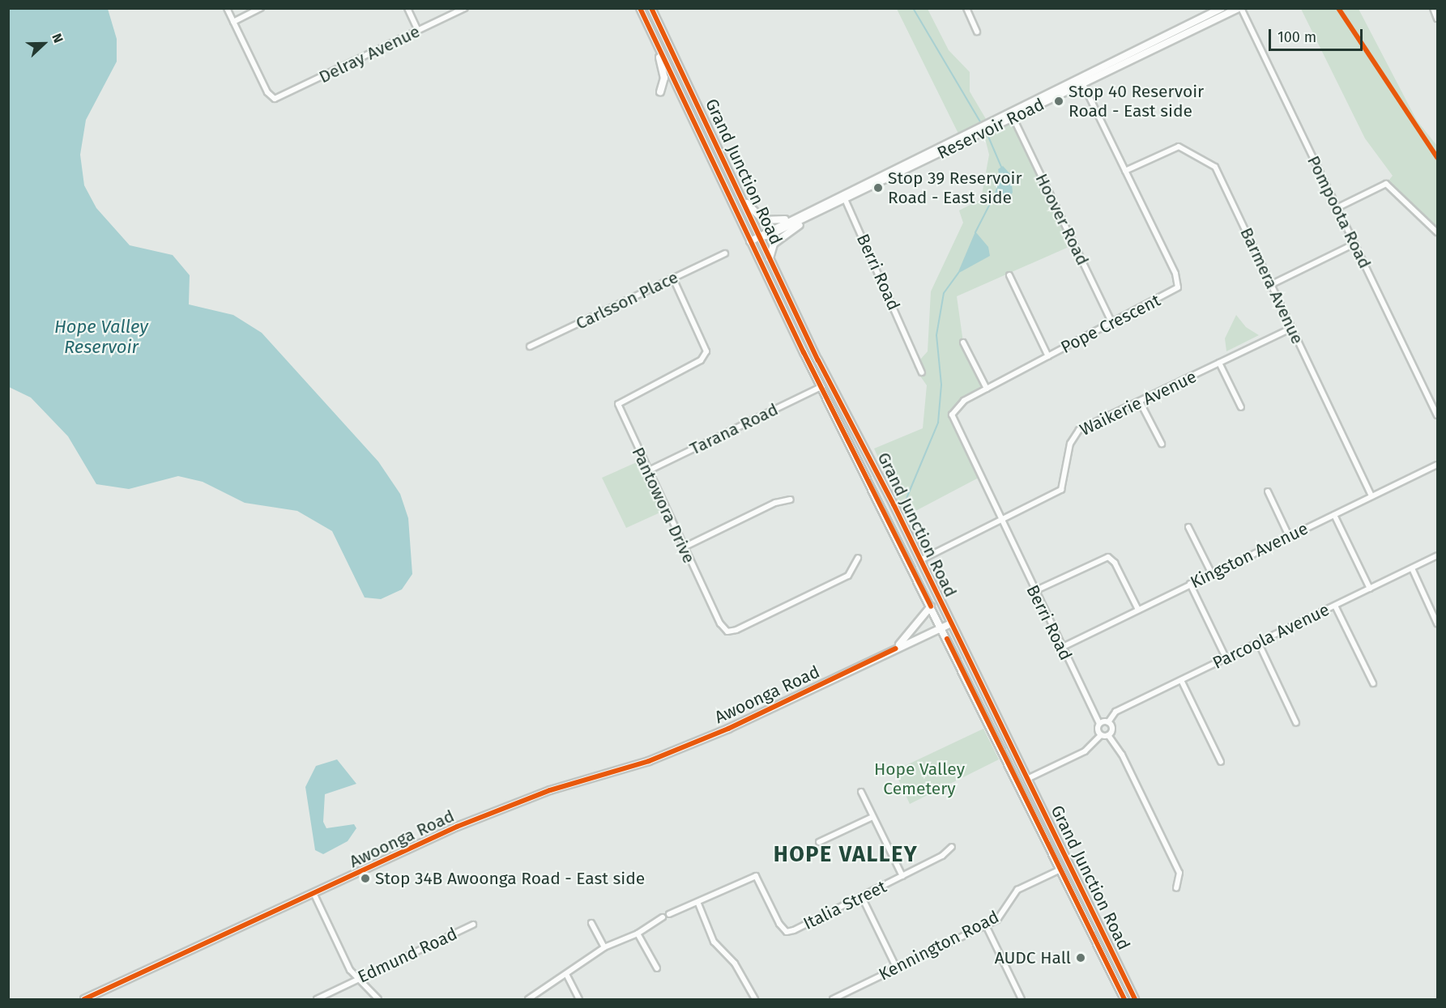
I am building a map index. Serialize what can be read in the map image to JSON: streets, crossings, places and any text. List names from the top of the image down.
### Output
{
  "streets": {
    "main road": ["Reservoir Road", "Grand Junction Road", "Awoonga Road"],
    "street": [
      "Delray Avenue",
      "Pompoota Road",
      "Hoover Road",
      "Berri Road",
      "Barmera Avenue",
      "Carlsson Place",
      "Pope Crescent",
      "Waikerie Avenue",
      "Tarana Road",
      "Pantowora Drive",
      "Kingston Avenue",
      "Parcoola Avenue",
      "Italia Street",
      "Kennington Road",
      "Edmund Road"
    ]
  },
  "crossings": [
    ["Reservoir Road", "Grand Junction Road"],
    ["Reservoir Road", "Pompoota Road"],
    ["Reservoir Road", "Hoover Road"],
    ["Reservoir Road", "Berri Road"],
    ["Reservoir Road", "Pope Crescent"],
    ["Grand Junction Road", "Waikerie Avenue"],
    ["Grand Junction Road", "Tarana Road"],
    ["Grand Junction Road", "Awoonga Road"],
    ["Grand Junction Road", "Kennington Road"],
    ["Hoover Road", "Pope Crescent"],
    ["Berri Road", "Pope Crescent"],
    ["Berri Road", "Waikerie Avenue"],
    ["Berri Road", "Kingston Avenue"],
    ["Barmera Avenue", "Pope Crescent"],
    ["Barmera Avenue", "Waikerie Avenue"],
    ["Barmera Avenue", "Kingston Avenue"],
    ["Carlsson Place", "Pantowora Drive"],
    ["Pope Crescent", "Waikerie Avenue"],
    ["Tarana Road", "Pantowora Drive"]
  ],
  "districts": ["HOPE VALLEY"],
  "water": ["Hope Valley Reservoir"],
  "parks": ["Hope Valley Cemetery"],
  "places": [
    "Stop 40 Reservoir Road - East side",
    "Stop 39 Reservoir Road - East side",
    "Stop 34B Awoonga Road - East side",
    "AUDC Hall"
  ],
  "scale_bar": "100 m",
  "north": "right"
}
